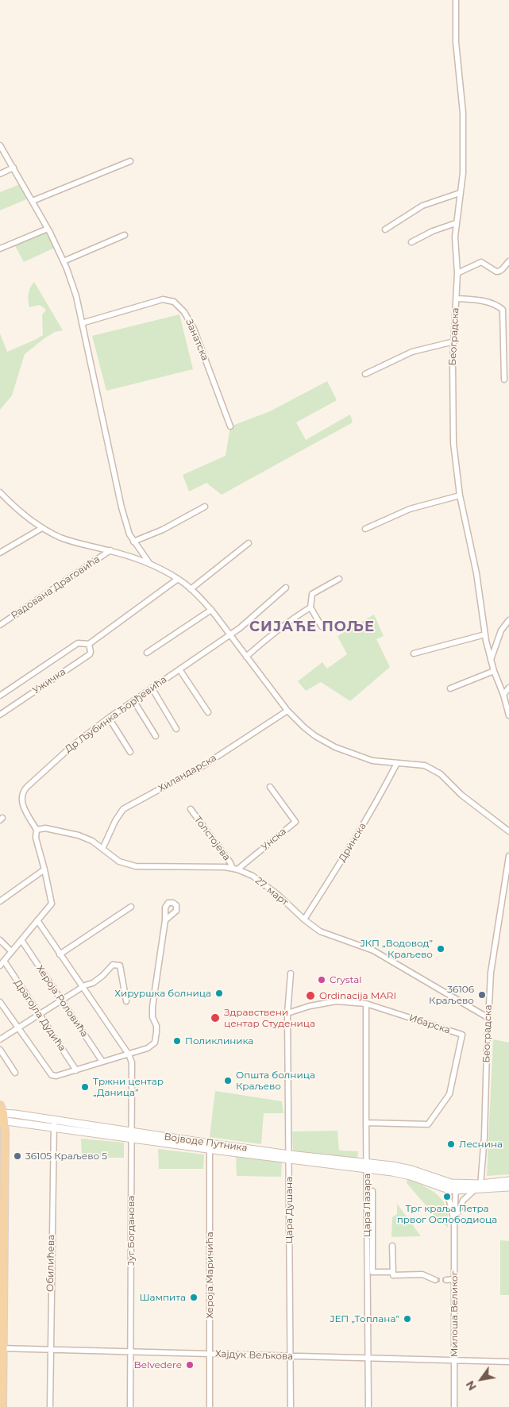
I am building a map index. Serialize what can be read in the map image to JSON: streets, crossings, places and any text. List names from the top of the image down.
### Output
{
  "streets": {
    "main road": ["Војводе Путника"],
    "street": [
      "Београдска",
      "Занатска",
      "Радована Драговића",
      "Ужичка",
      "Др Љубинка Ђорђевића",
      "Хиландарска",
      "Толстојева",
      "Унска",
      "Дринска",
      "27. март",
      "Хероја Роловића",
      "Драгојла Дудића",
      "Ибарска",
      "Цара Лазара",
      "Цара Душана",
      "Југ Богданова",
      "Обилићева",
      "Хероја Маричића",
      "Милоша Великог",
      "Хајдук Вељкова"
    ]
  },
  "crossings": [
    ["Београдска", "27. март"],
    ["Др Љубинка Ђорђевића", "27. март"],
    ["Хиландарска", "27. март"],
    ["Толстојева", "Унска"],
    ["Толстојева", "27. март"],
    ["Унска", "27. март"],
    ["Дринска", "27. март"],
    ["Ибарска", "Цара Лазара"],
    ["Ибарска", "Цара Душана"],
    ["Војводе Путника", "Цара Лазара"],
    ["Војводе Путника", "Цара Душана"],
    ["Војводе Путника", "Југ Богданова"],
    ["Војводе Путника", "Обилићева"],
    ["Војводе Путника", "Хероја Маричића"],
    ["Цара Лазара", "Хајдук Вељкова"],
    ["Цара Душана", "Хајдук Вељкова"],
    ["Југ Богданова", "Хајдук Вељкова"],
    ["Обилићева", "Хајдук Вељкова"],
    ["Хероја Маричића", "Хајдук Вељкова"],
    ["Милоша Великог", "Хајдук Вељкова"]
  ],
  "districts": ["СИЈАЋЕ ПОЉЕ"],
  "places": [
    "ЈКП „Водовод” Краљево",
    "Crystal",
    "Хируршка болница",
    "36106 Краљево",
    "Ordinacija MARI",
    "Здравствени центар Студеница",
    "Поликлиника",
    "Општа болница Краљево",
    "Тржни центар „Даница”",
    "Леснина",
    "36105 Краљево 5",
    "Трг краља Петра првог Ослободиоца",
    "Шампита",
    "ЈЕП „Топлана”",
    "Belvedere"
  ],
  "north": "bottom left"
}
